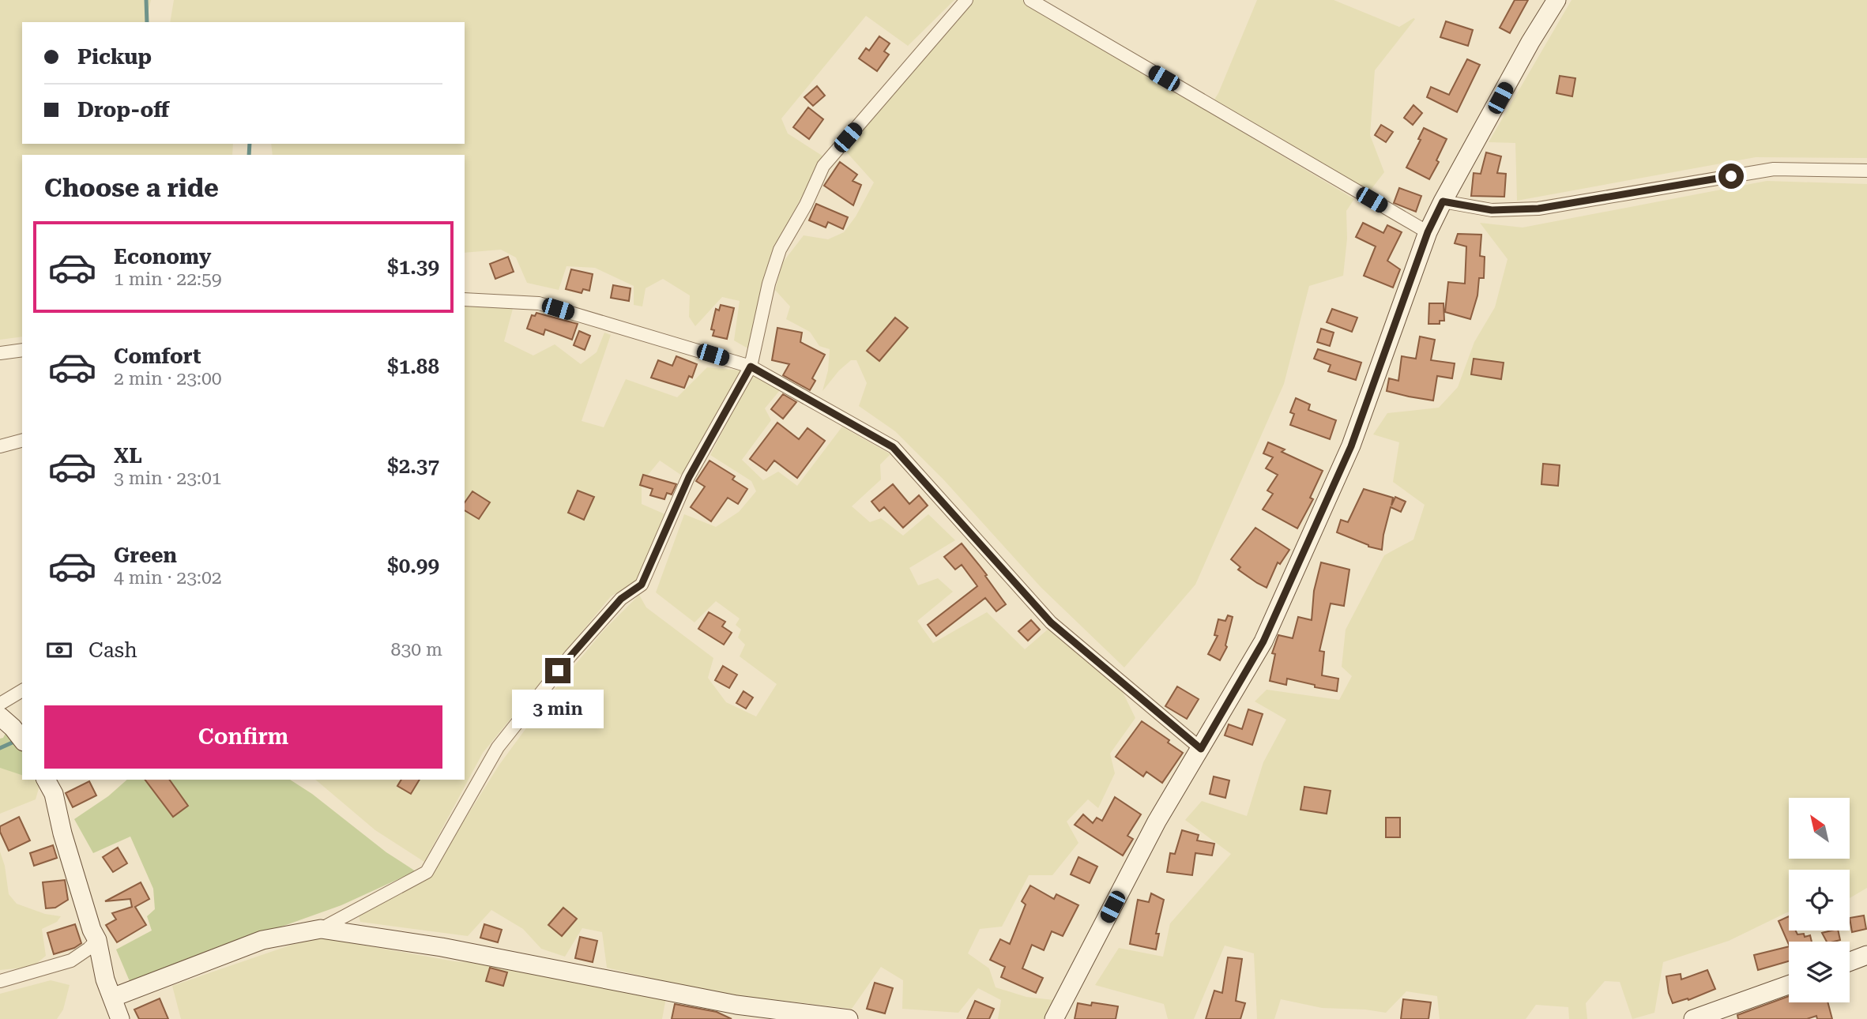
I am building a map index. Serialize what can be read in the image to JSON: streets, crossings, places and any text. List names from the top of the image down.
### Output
{
  "north": "top left",
  "page": {
    "banner": ["Pickup", "Drop-off"],
    "heading": "Choose a ride",
    "list": [
      {
        "name": "Economy",
        "note": "1 min · 22:59",
        "value": "$1.39"
      },
      {
        "name": "Comfort",
        "note": "2 min · 23:00",
        "value": "$1.88"
      },
      {
        "name": "XL",
        "note": "3 min · 23:01",
        "value": "$2.37"
      },
      {
        "name": "Green",
        "note": "4 min · 23:02",
        "value": "$0.99"
      }
    ],
    "pay": ["Cash", "830 m"],
    "bubble": "3 min",
    "buttons": "Confirm"
  }
}
